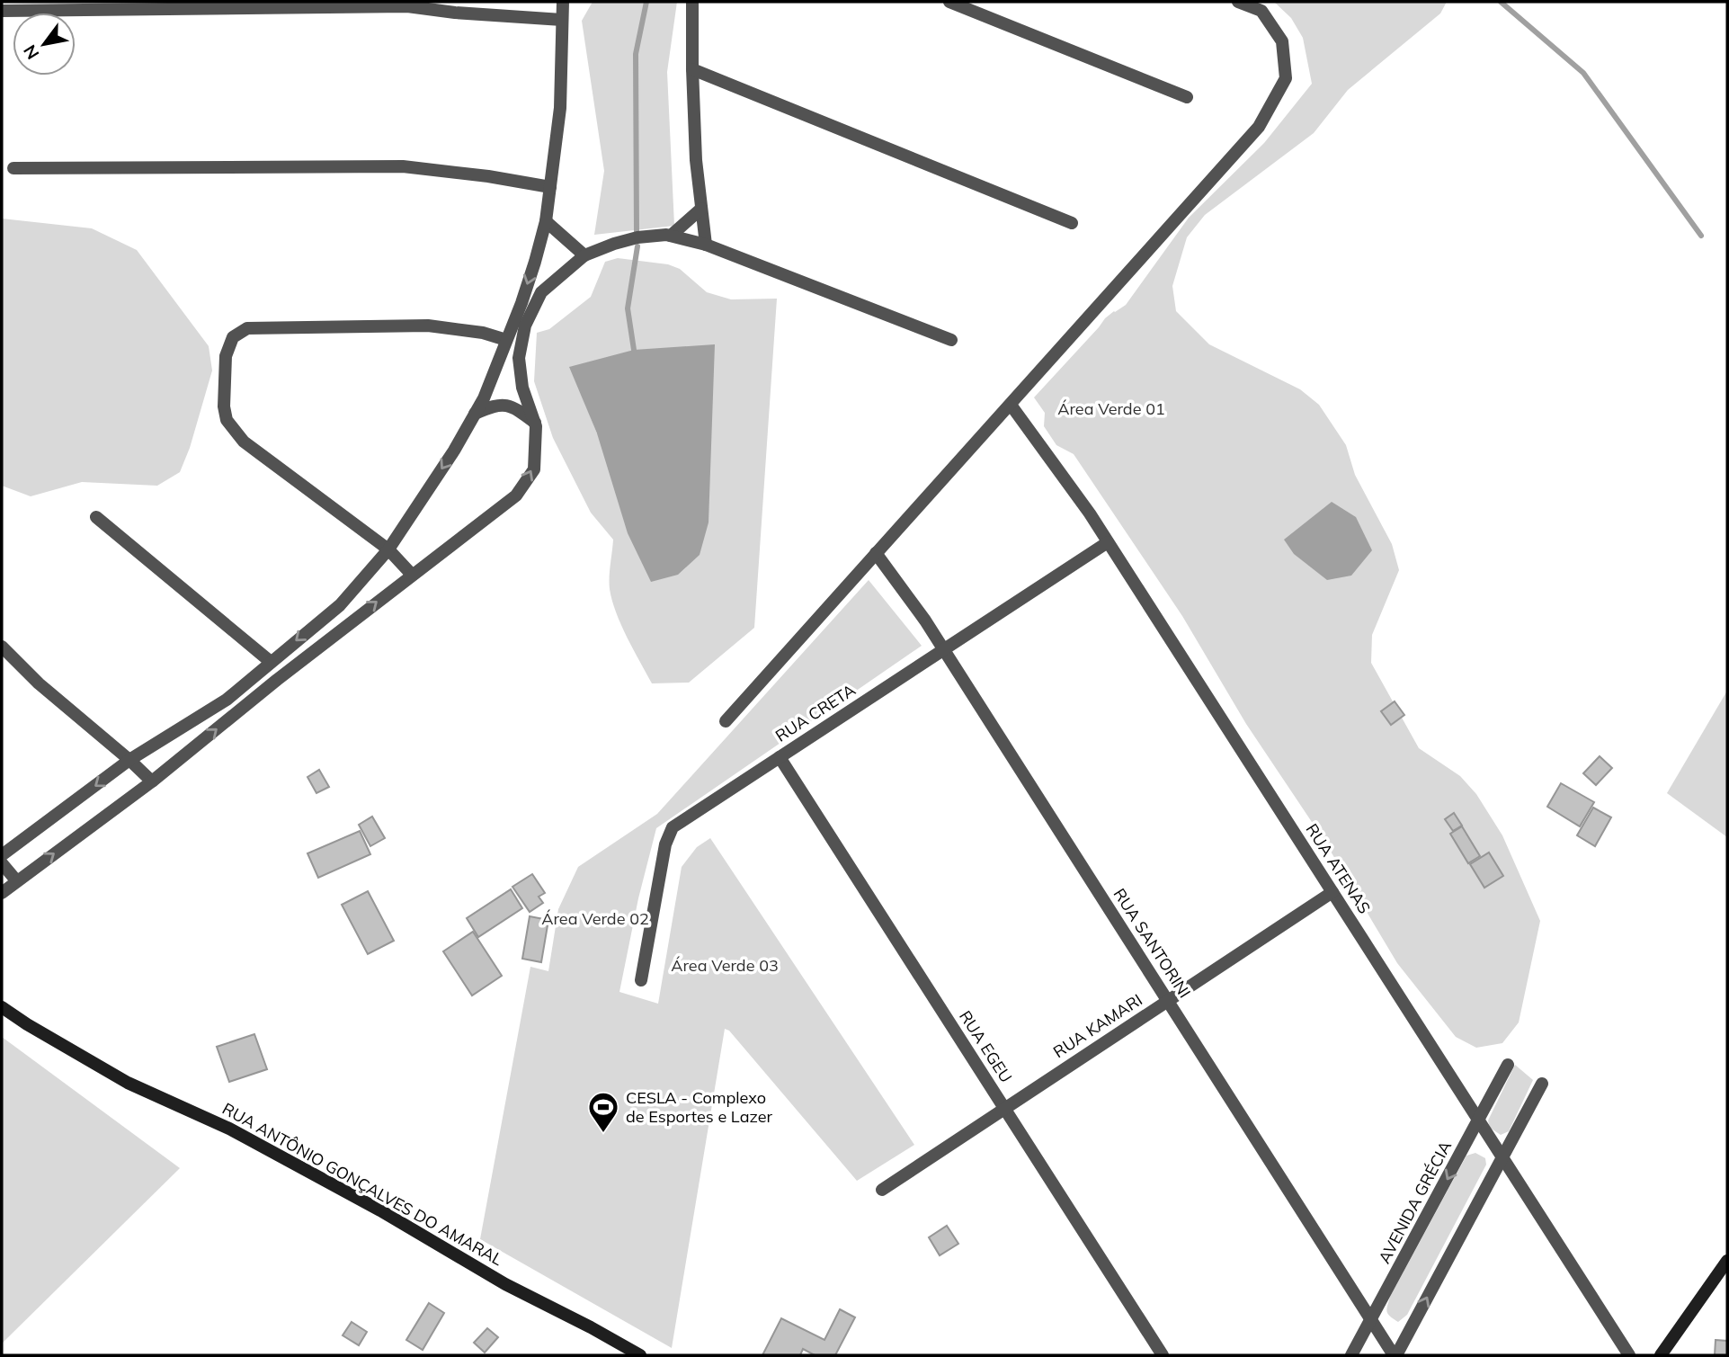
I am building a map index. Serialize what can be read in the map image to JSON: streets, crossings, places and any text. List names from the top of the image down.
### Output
{
  "streets": {
    "street": [
      "RUA CRETA",
      "RUA ATENAS",
      "RUA SANTORINI",
      "RUA KAMARI",
      "RUA EGEU",
      "RUA ANTÔNIO GONÇALVES DO AMARAL",
      "AVENIDA GRÉCIA"
    ]
  },
  "crossings": [
    ["RUA CRETA", "RUA ATENAS"],
    ["RUA CRETA", "RUA SANTORINI"],
    ["RUA CRETA", "RUA EGEU"],
    ["RUA ATENAS", "RUA KAMARI"],
    ["RUA ATENAS", "AVENIDA GRÉCIA"],
    ["RUA SANTORINI", "RUA KAMARI"],
    ["RUA SANTORINI", "AVENIDA GRÉCIA"],
    ["RUA KAMARI", "RUA EGEU"]
  ],
  "parks": ["Área Verde 01", "Área Verde 02", "Área Verde 03"],
  "places": {
    "sports": ["CESLA - Complexo de Esportes e Lazer"]
  },
  "north": "bottom left"
}
